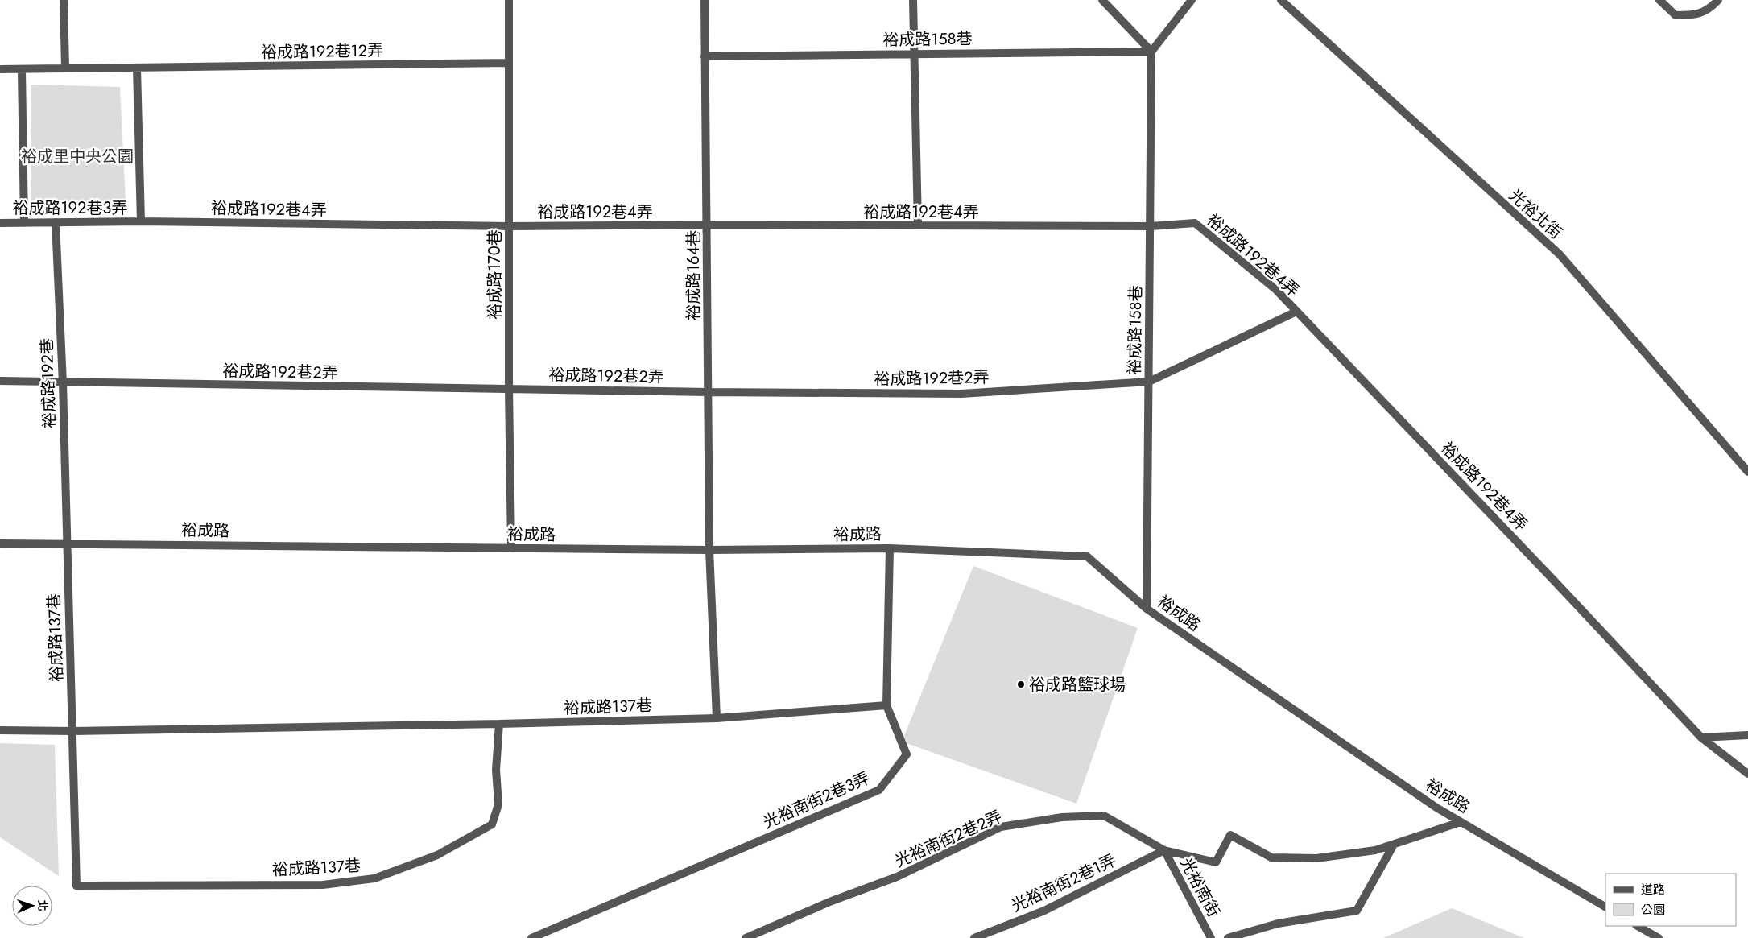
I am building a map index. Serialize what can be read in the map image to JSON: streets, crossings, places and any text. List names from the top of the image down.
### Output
{
  "streets": {
    "street": [
      "裕成路158巷",
      "裕成路192巷12弄",
      "裕成路192巷3弄",
      "裕成路192巷4弄",
      "光裕北街",
      "裕成路170巷",
      "裕成路164巷",
      "裕成路192巷2弄",
      "裕成路192巷",
      "裕成路",
      "裕成路137巷",
      "光裕南街2巷3弄",
      "光裕南街2巷2弄",
      "光裕南街2巷1弄",
      "光裕南街"
    ]
  },
  "crossings": [
    ["裕成路158巷", "裕成路192巷4弄"],
    ["裕成路158巷", "裕成路164巷"],
    ["裕成路158巷", "裕成路192巷2弄"],
    ["裕成路158巷", "裕成路"],
    ["裕成路192巷12弄", "裕成路170巷"],
    ["裕成路192巷3弄", "裕成路192巷4弄"],
    ["裕成路192巷3弄", "裕成路192巷"],
    ["裕成路192巷4弄", "裕成路170巷"],
    ["裕成路192巷4弄", "裕成路164巷"],
    ["裕成路170巷", "裕成路192巷2弄"],
    ["裕成路170巷", "裕成路"],
    ["裕成路164巷", "裕成路192巷2弄"],
    ["裕成路164巷", "裕成路"],
    ["裕成路164巷", "裕成路137巷"],
    ["裕成路192巷2弄", "裕成路192巷"],
    ["裕成路192巷", "裕成路"],
    ["裕成路192巷", "裕成路137巷"],
    ["裕成路", "裕成路137巷"],
    ["裕成路", "光裕南街2巷3弄"],
    ["裕成路137巷", "光裕南街2巷3弄"],
    ["光裕南街2巷2弄", "光裕南街2巷1弄"],
    ["光裕南街2巷2弄", "光裕南街"],
    ["光裕南街2巷1弄", "光裕南街"]
  ],
  "parks": ["裕成里中央公園"],
  "places": ["裕成路籃球場"],
  "legend": ["道路", "公園"],
  "north": "right"
}
